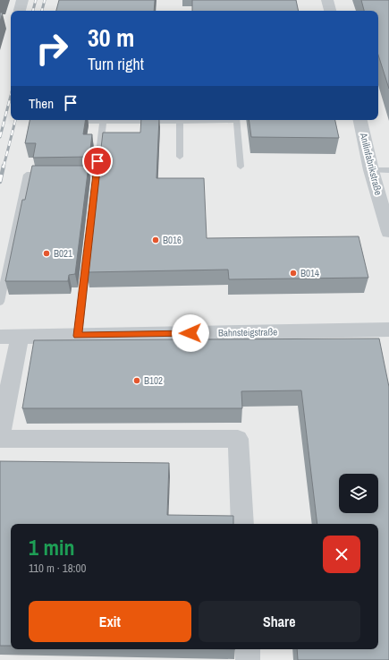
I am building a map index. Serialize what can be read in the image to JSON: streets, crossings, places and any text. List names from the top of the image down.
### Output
{
  "streets": {
    "street": ["Anilinfabrikstraße", "Bahnsteigstraße"]
  },
  "places": [
    "B016",
    "B021",
    "B014",
    "B102"
  ],
  "page": {
    "turn": ["30 m", "Turn right"],
    "then": "Then",
    "heading": ["1 min", "110 m · 18:00"],
    "buttons": ["Exit", "Share"]
  }
}
